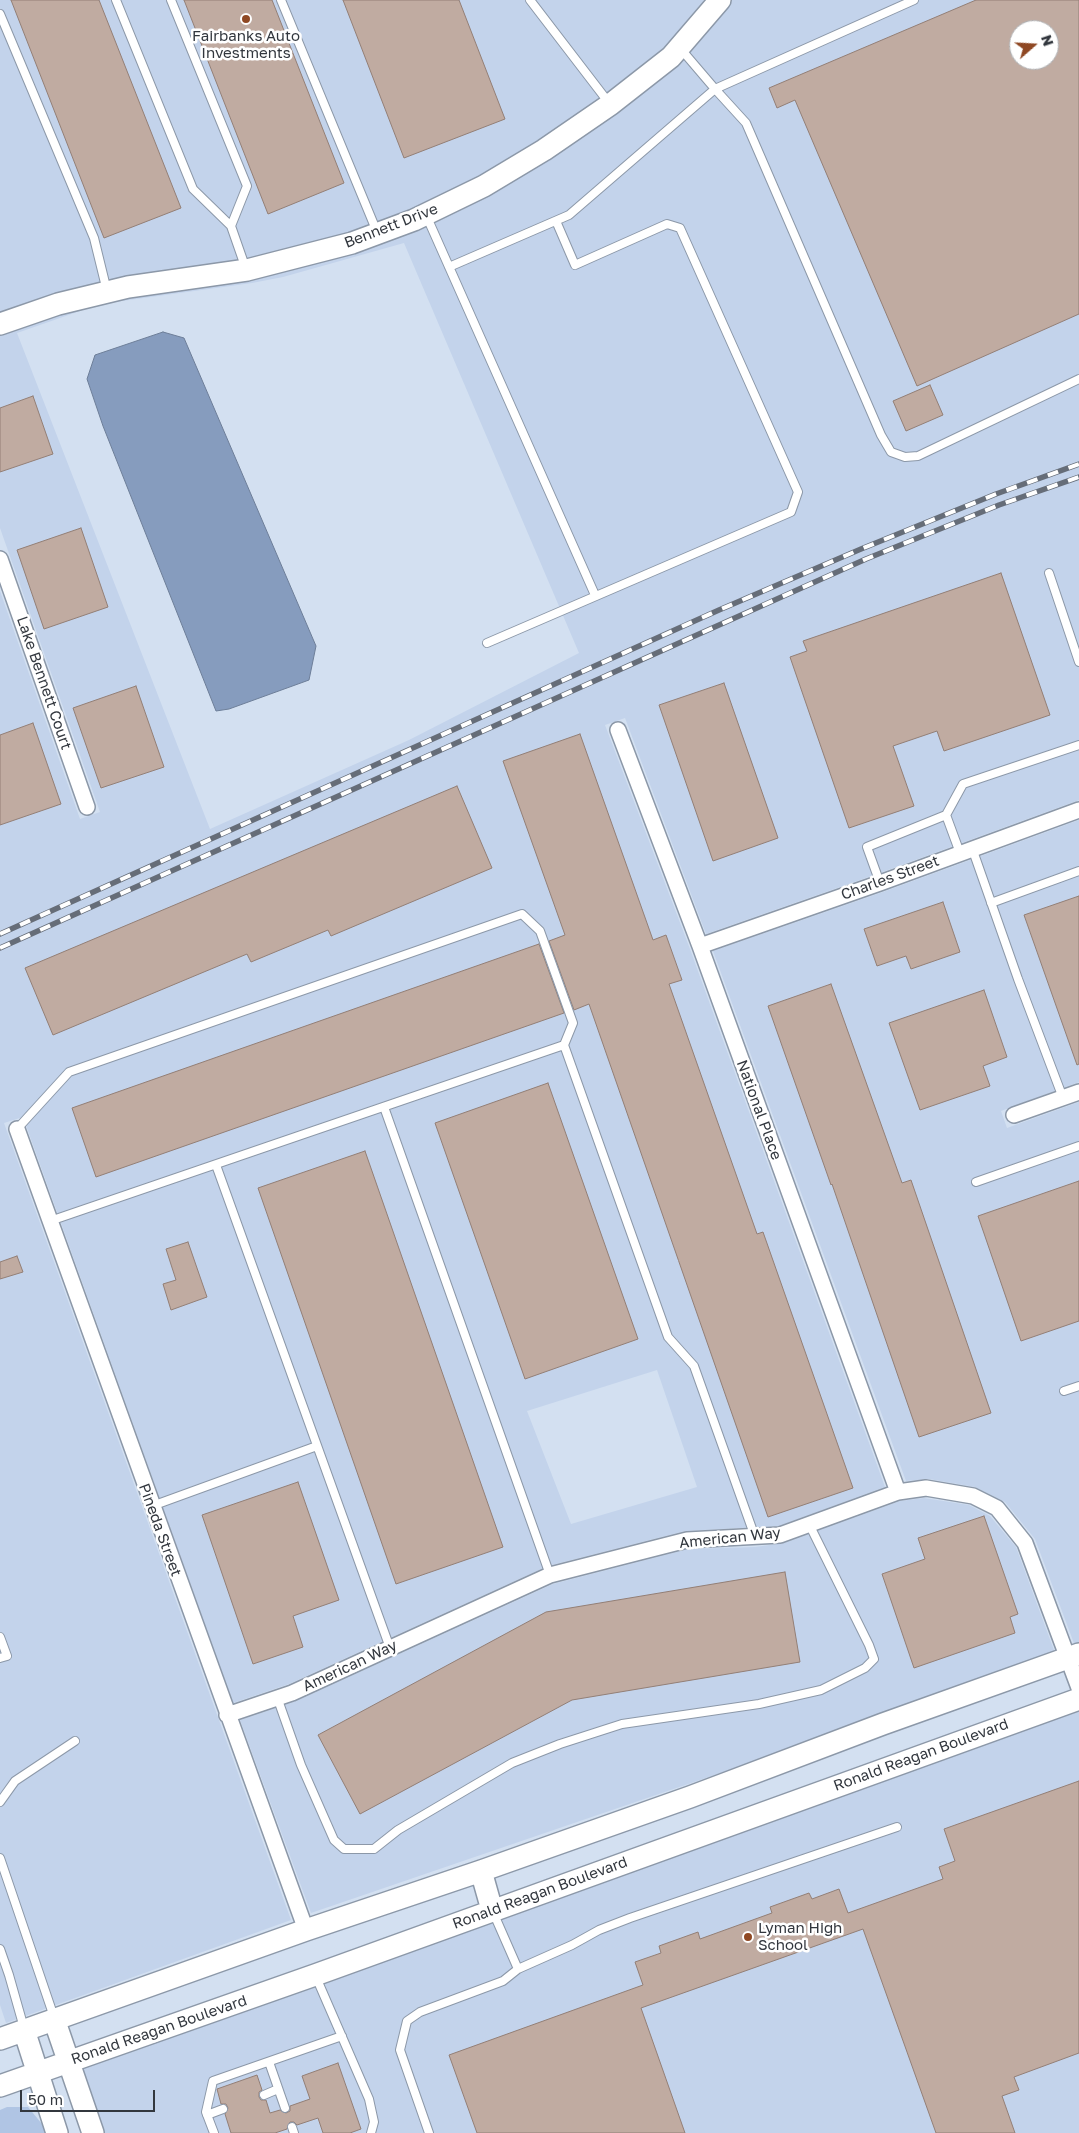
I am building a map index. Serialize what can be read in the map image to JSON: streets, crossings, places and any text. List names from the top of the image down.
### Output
{
  "streets": {
    "main road": ["Bennett Drive", "Ronald Reagan Boulevard"],
    "street": [
      "Lake Bennett Court",
      "Charles Street",
      "National Place",
      "Pineda Street",
      "American Way"
    ]
  },
  "crossings": [
    ["Charles Street", "National Place"],
    ["National Place", "American Way"],
    ["Pineda Street", "American Way"]
  ],
  "places": ["Fairbanks Auto Investments", "Lyman High School"],
  "scale_bar": "50 m",
  "north": "right"
}
